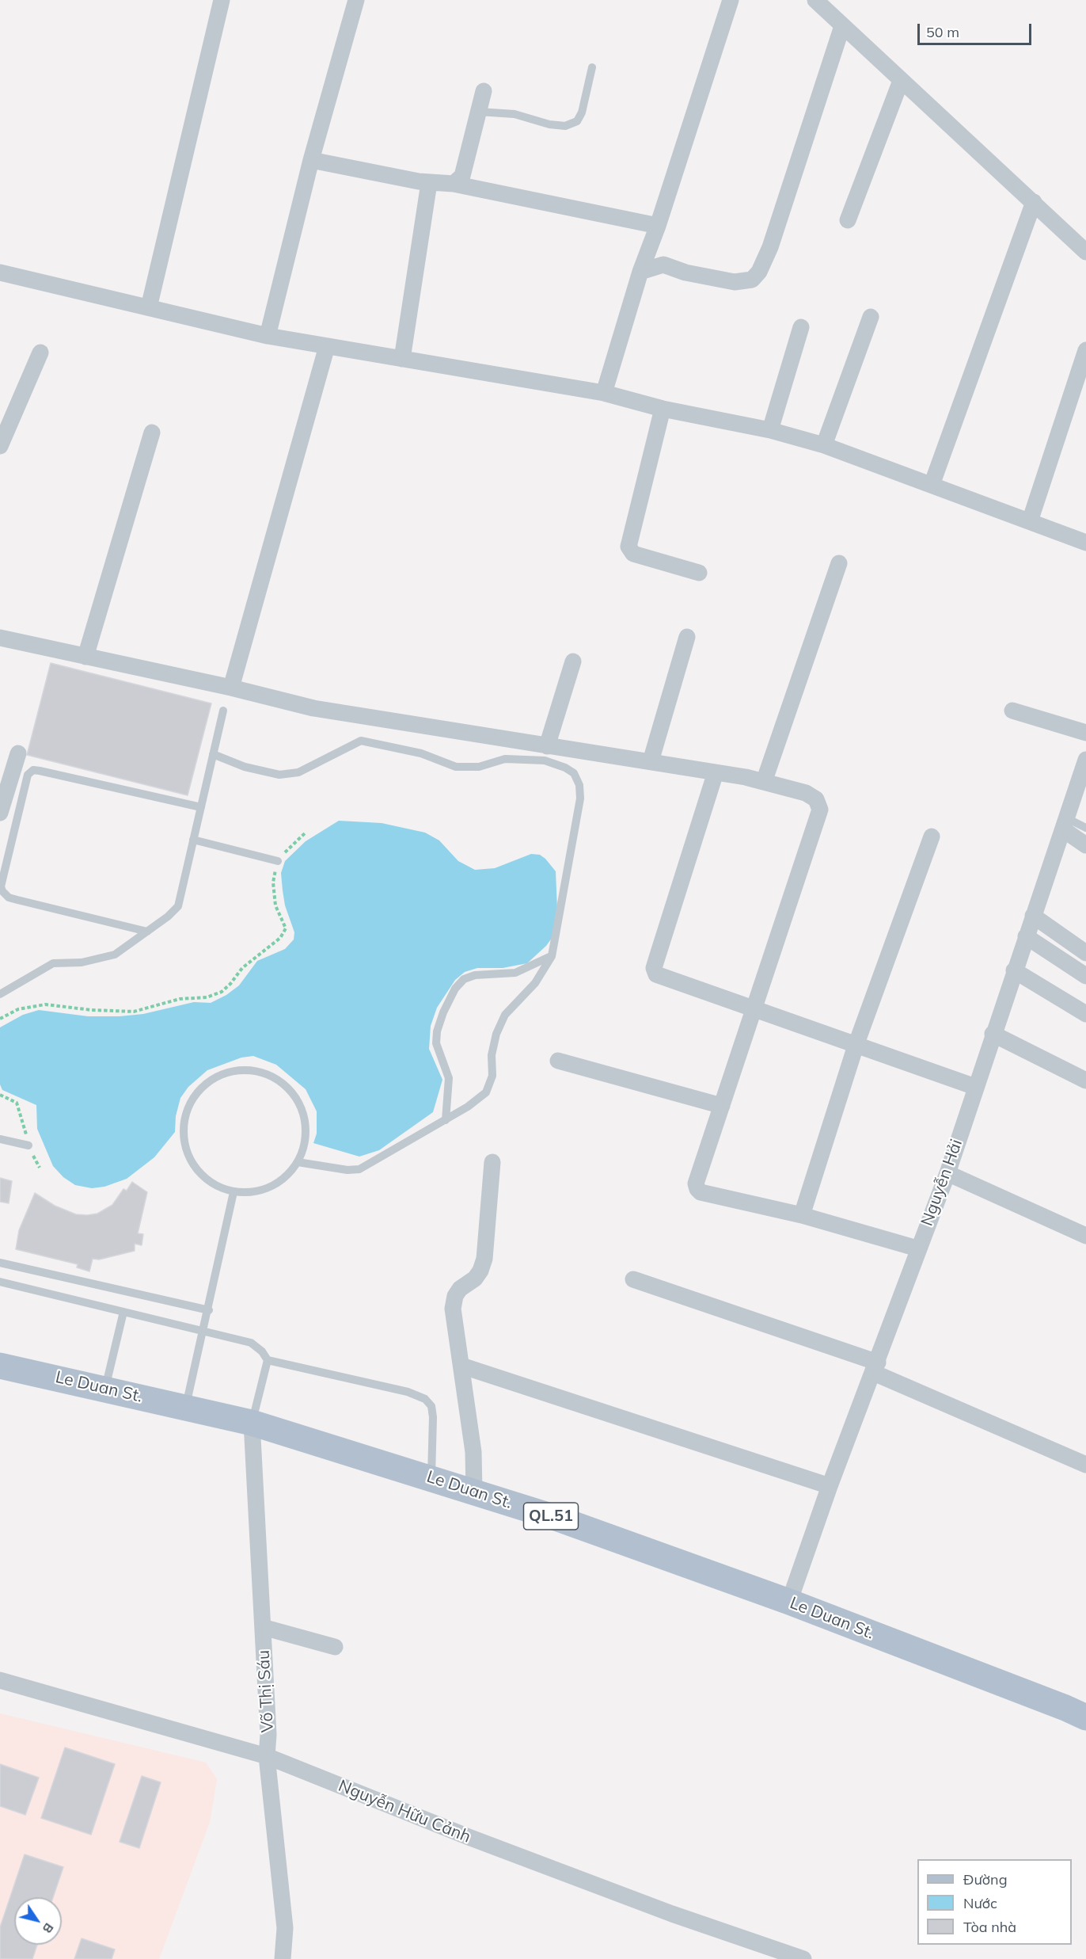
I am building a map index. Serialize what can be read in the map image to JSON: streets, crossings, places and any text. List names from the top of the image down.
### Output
{
  "streets": {
    "main road": ["Le Duan St.", "QL.51"],
    "street": ["Nguyễn Hải", "Võ Thị Sáu", "Nguyễn Hữu Cảnh"]
  },
  "crossings": [
    ["Nguyễn Hải", "Le Duan St."],
    ["Le Duan St.", "Võ Thị Sáu"],
    ["Võ Thị Sáu", "Nguyễn Hữu Cảnh"]
  ],
  "legend": ["Đường", "Nước", "Tòa nhà"],
  "scale_bar": "50 m",
  "north": "bottom right"
}
